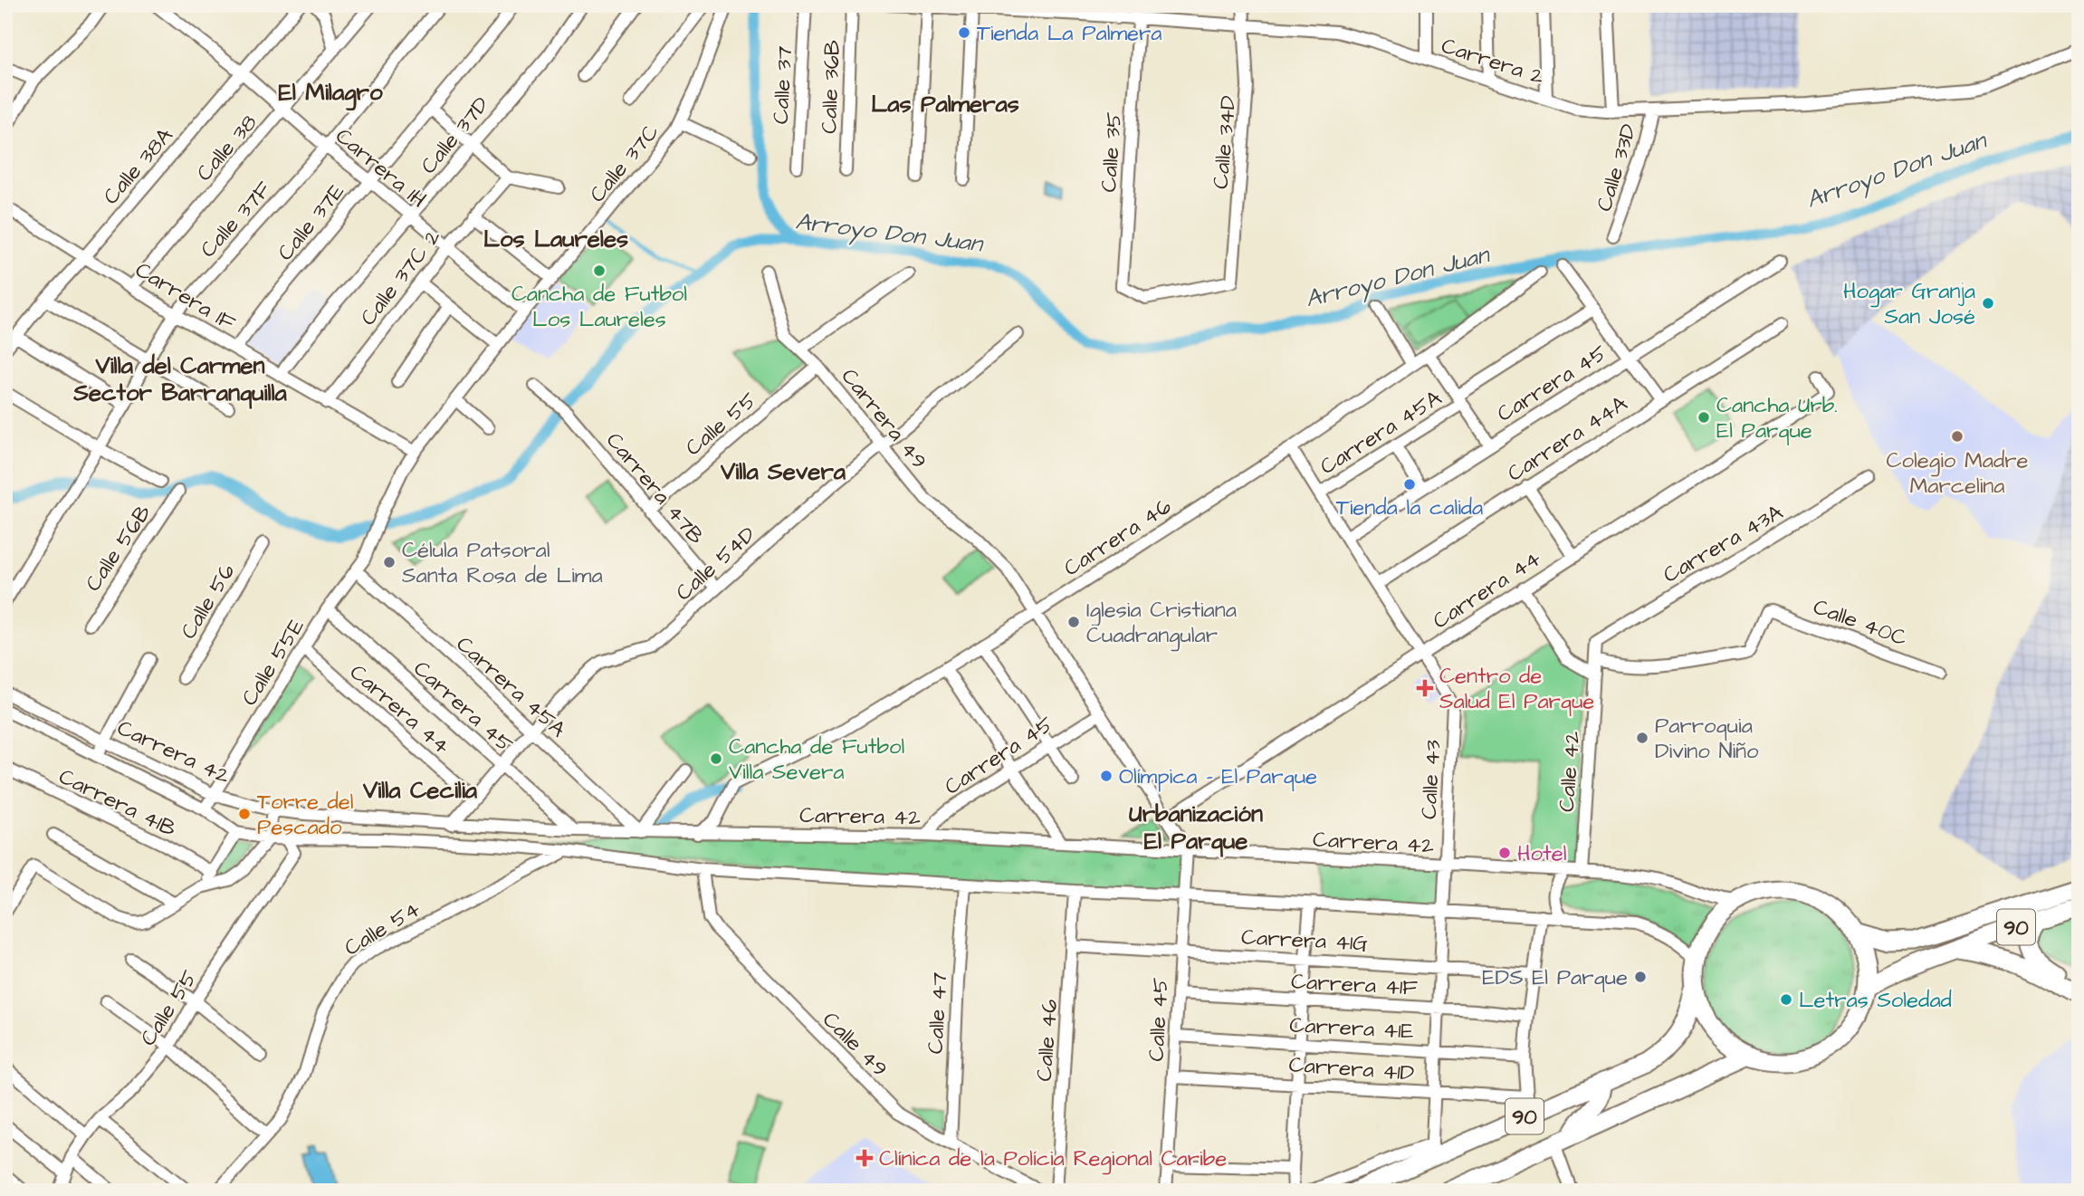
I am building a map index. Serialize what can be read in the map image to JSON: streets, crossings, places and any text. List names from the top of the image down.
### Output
{
  "streets": {
    "highway": ["90"],
    "street": [
      "Carrera 2",
      "Calle 37",
      "Calle 36B",
      "Calle 37D",
      "Calle 34D",
      "Calle 38",
      "Calle 35",
      "Calle 37C",
      "Calle 38A",
      "Carrera 1H",
      "Calle 33D",
      "Calle 37F",
      "Calle 37E",
      "Calle 37C 2",
      "Carrera 1F",
      "Carrera 45",
      "Carrera 49",
      "Calle 55",
      "Carrera 45A",
      "Carrera 44A",
      "Carrera 47B",
      "Carrera 46",
      "Carrera 43A",
      "Calle 56B",
      "Calle 54D",
      "Carrera 44",
      "Calle 56",
      "Calle 40C",
      "Calle 55E",
      "Carrera 42",
      "Calle 42",
      "Calle 43",
      "Carrera 41B",
      "Calle 54",
      "Carrera 41G",
      "Carrera 41F",
      "Calle 47",
      "Calle 45",
      "Carrera 41E",
      "Calle 46",
      "Calle 49",
      "Carrera 41D"
    ]
  },
  "crossings": [
    ["Carrera 2", "Calle 34D"],
    ["Carrera 2", "Calle 35"],
    ["Carrera 2", "Calle 33D"],
    ["Calle 37D", "Carrera 1H"],
    ["Calle 37D", "Carrera 1F"],
    ["Calle 34D", "Calle 35"],
    ["Calle 38", "Carrera 1H"],
    ["Calle 38", "Carrera 1F"],
    ["Calle 37C", "Carrera 1H"],
    ["Calle 37C", "Carrera 1F"],
    ["Calle 37C", "Calle 55E"],
    ["Calle 38A", "Carrera 1H"],
    ["Calle 38A", "Carrera 1F"],
    ["Carrera 1H", "Calle 37F"],
    ["Carrera 1H", "Calle 37E"],
    ["Carrera 1H", "Calle 37C 2"],
    ["Calle 37F", "Carrera 1F"],
    ["Calle 37E", "Carrera 1F"],
    ["Calle 37C 2", "Carrera 1F"],
    ["Carrera 45", "Calle 54D"],
    ["Carrera 45", "Calle 55E"],
    ["Carrera 45", "Carrera 42"],
    ["Carrera 45", "Calle 43"],
    ["Carrera 49", "Calle 55"],
    ["Carrera 49", "Carrera 46"],
    ["Carrera 49", "Calle 54D"],
    ["Calle 55", "Carrera 47B"],
    ["Calle 55", "Carrera 42"],
    ["Carrera 45A", "Calle 54D"],
    ["Carrera 45A", "Calle 55E"],
    ["Carrera 45A", "Carrera 42"],
    ["Carrera 45A", "Calle 43"],
    ["Carrera 44A", "Calle 43"],
    ["Carrera 47B", "Calle 54D"],
    ["Carrera 46", "Carrera 42"],
    ["Carrera 46", "Calle 43"],
    ["Carrera 43A", "Calle 42"],
    ["Calle 54D", "Carrera 44"],
    ["Calle 54D", "Carrera 42"],
    ["Carrera 44", "Calle 55E"],
    ["Carrera 44", "Calle 43"],
    ["Calle 40C", "Calle 42"],
    ["Calle 55E", "Carrera 42"],
    ["Carrera 42", "Calle 42"],
    ["Carrera 42", "Calle 43"],
    ["Carrera 42", "90"],
    ["Carrera 42", "Calle 54"],
    ["Carrera 42", "Calle 47"],
    ["Carrera 42", "Calle 45"],
    ["Carrera 42", "Calle 46"],
    ["Carrera 42", "Calle 49"],
    ["Calle 43", "90"],
    ["Calle 43", "Carrera 41G"],
    ["Calle 43", "Carrera 41F"],
    ["Calle 43", "Carrera 41E"],
    ["Calle 43", "Carrera 41D"],
    ["90", "Carrera 41D"],
    ["Carrera 41G", "Calle 45"],
    ["Carrera 41G", "Calle 46"],
    ["Carrera 41F", "Calle 45"],
    ["Calle 47", "Calle 49"],
    ["Calle 45", "Carrera 41E"],
    ["Calle 45", "Carrera 41D"]
  ],
  "districts": [
    "El Milagro",
    "Las Palmeras",
    "Los Laureles",
    "Villa del Carmen Sector Barranquilla",
    "Villa Severa",
    "Villa Cecilia",
    "Urbanización El Parque"
  ],
  "water": ["Arroyo Don Juan"],
  "places": {
    "other": [
      "Tienda La Palmera",
      "Cancha de Futbol Los Laureles",
      "Hogar Granja San José",
      "Cancha Urb. El Parque",
      "Colegio Madre Marcelina",
      "Tienda la calida",
      "Célula Patsoral Santa Rosa de Lima",
      "Iglesia Cristiana Cuadrangular",
      "Parroquia Divino Niño",
      "Cancha de Futbol Villa Severa",
      "Olímpica - El Parque",
      "Torre del Pescado",
      "Hotel",
      "EDS El Parque",
      "Letras Soledad"
    ],
    "health": ["Centro de Salud El Parque", "Clínica de la Polícia Regional Caribe"]
  }
}
